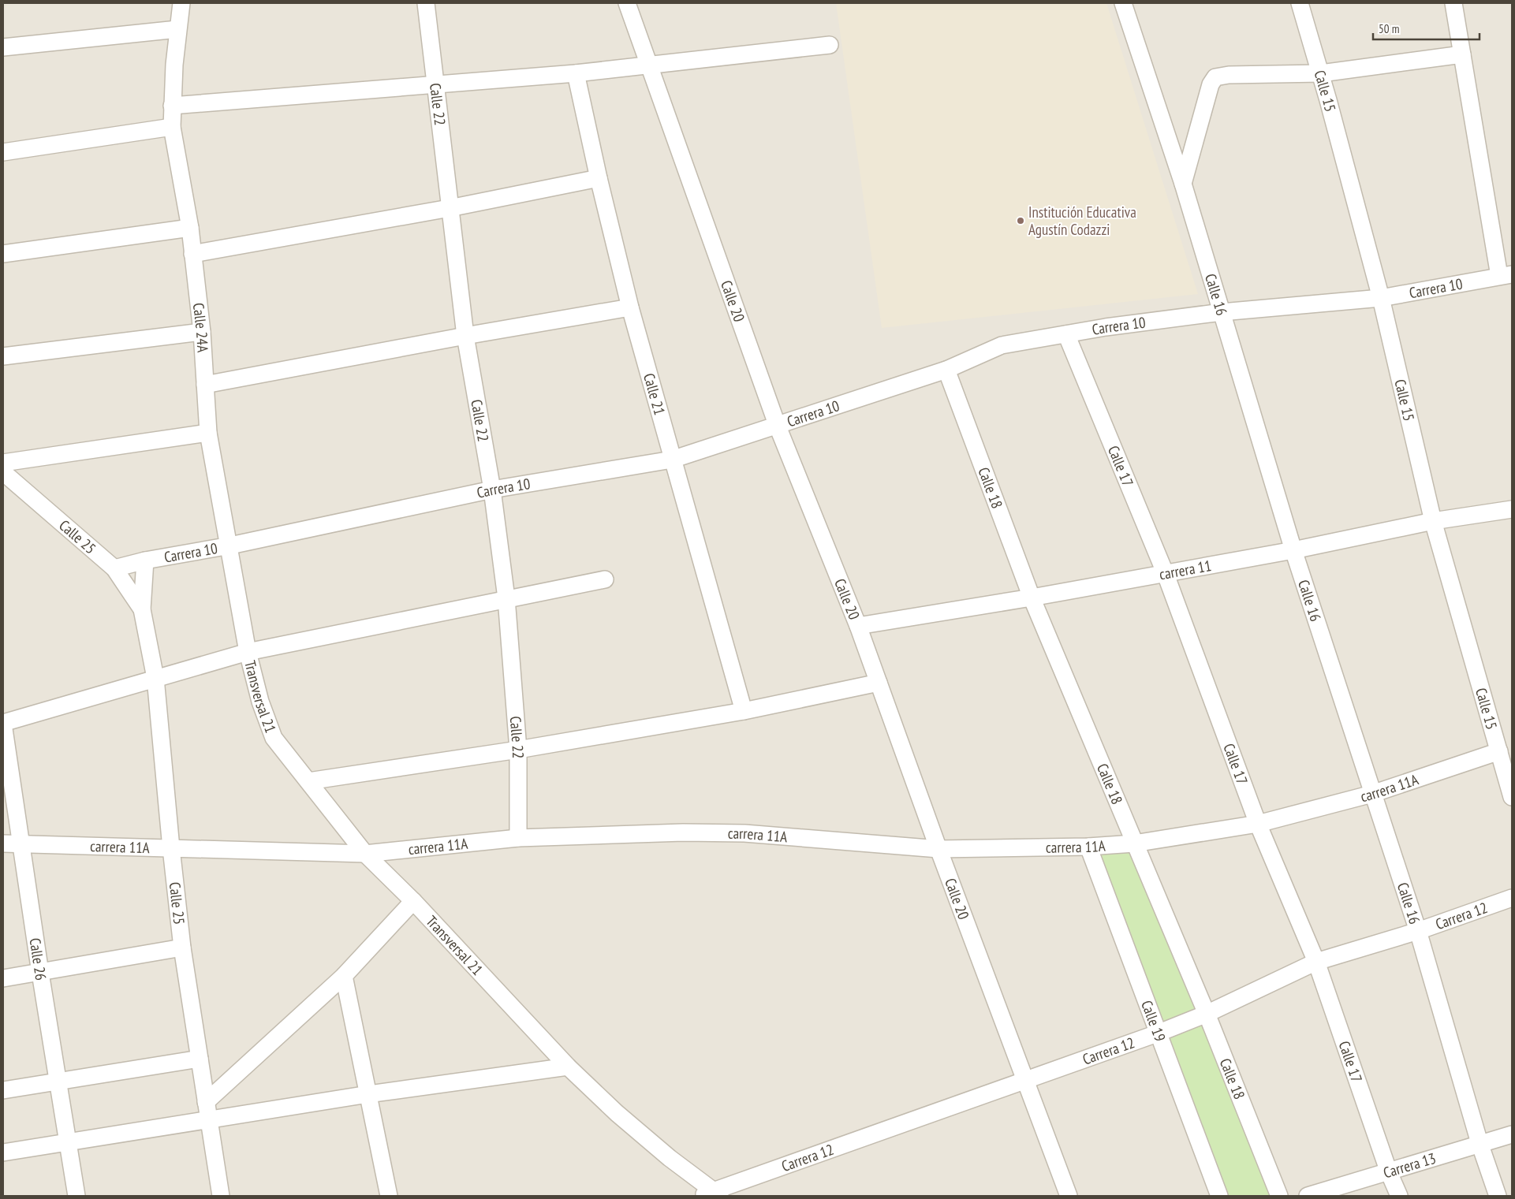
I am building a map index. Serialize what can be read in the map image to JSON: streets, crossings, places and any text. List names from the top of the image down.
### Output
{
  "streets": {
    "street": [
      "Calle 15",
      "Calle 22",
      "Carrera 10",
      "Calle 16",
      "Calle 20",
      "Calle 24A",
      "Calle 21",
      "Calle 17",
      "Calle 18",
      "Calle 25",
      "carrera 11",
      "Transversal 21",
      "carrera 11A",
      "Carrera 12",
      "Calle 26",
      "Calle 19",
      "Carrera 13"
    ]
  },
  "crossings": [
    ["Calle 15", "Carrera 10"],
    ["Calle 15", "carrera 11"],
    ["Calle 15", "carrera 11A"],
    ["Calle 22", "Carrera 10"],
    ["Calle 22", "carrera 11A"],
    ["Carrera 10", "Calle 16"],
    ["Carrera 10", "Calle 20"],
    ["Carrera 10", "Calle 24A"],
    ["Carrera 10", "Calle 21"],
    ["Carrera 10", "Calle 17"],
    ["Carrera 10", "Calle 18"],
    ["Carrera 10", "Calle 25"],
    ["Calle 16", "carrera 11"],
    ["Calle 16", "carrera 11A"],
    ["Calle 16", "Carrera 12"],
    ["Calle 16", "Carrera 13"],
    ["Calle 20", "carrera 11"],
    ["Calle 20", "carrera 11A"],
    ["Calle 20", "Carrera 12"],
    ["Calle 24A", "Transversal 21"],
    ["Calle 17", "carrera 11"],
    ["Calle 17", "carrera 11A"],
    ["Calle 17", "Carrera 12"],
    ["Calle 17", "Carrera 13"],
    ["Calle 18", "carrera 11"],
    ["Calle 18", "carrera 11A"],
    ["Calle 18", "Carrera 12"],
    ["Calle 25", "carrera 11A"],
    ["Transversal 21", "carrera 11A"],
    ["Transversal 21", "Carrera 12"],
    ["carrera 11A", "Calle 26"],
    ["carrera 11A", "Calle 19"],
    ["Carrera 12", "Calle 19"]
  ],
  "places": ["Institución Educativa Agustín Codazzi"],
  "scale_bar": "50 m"
}
